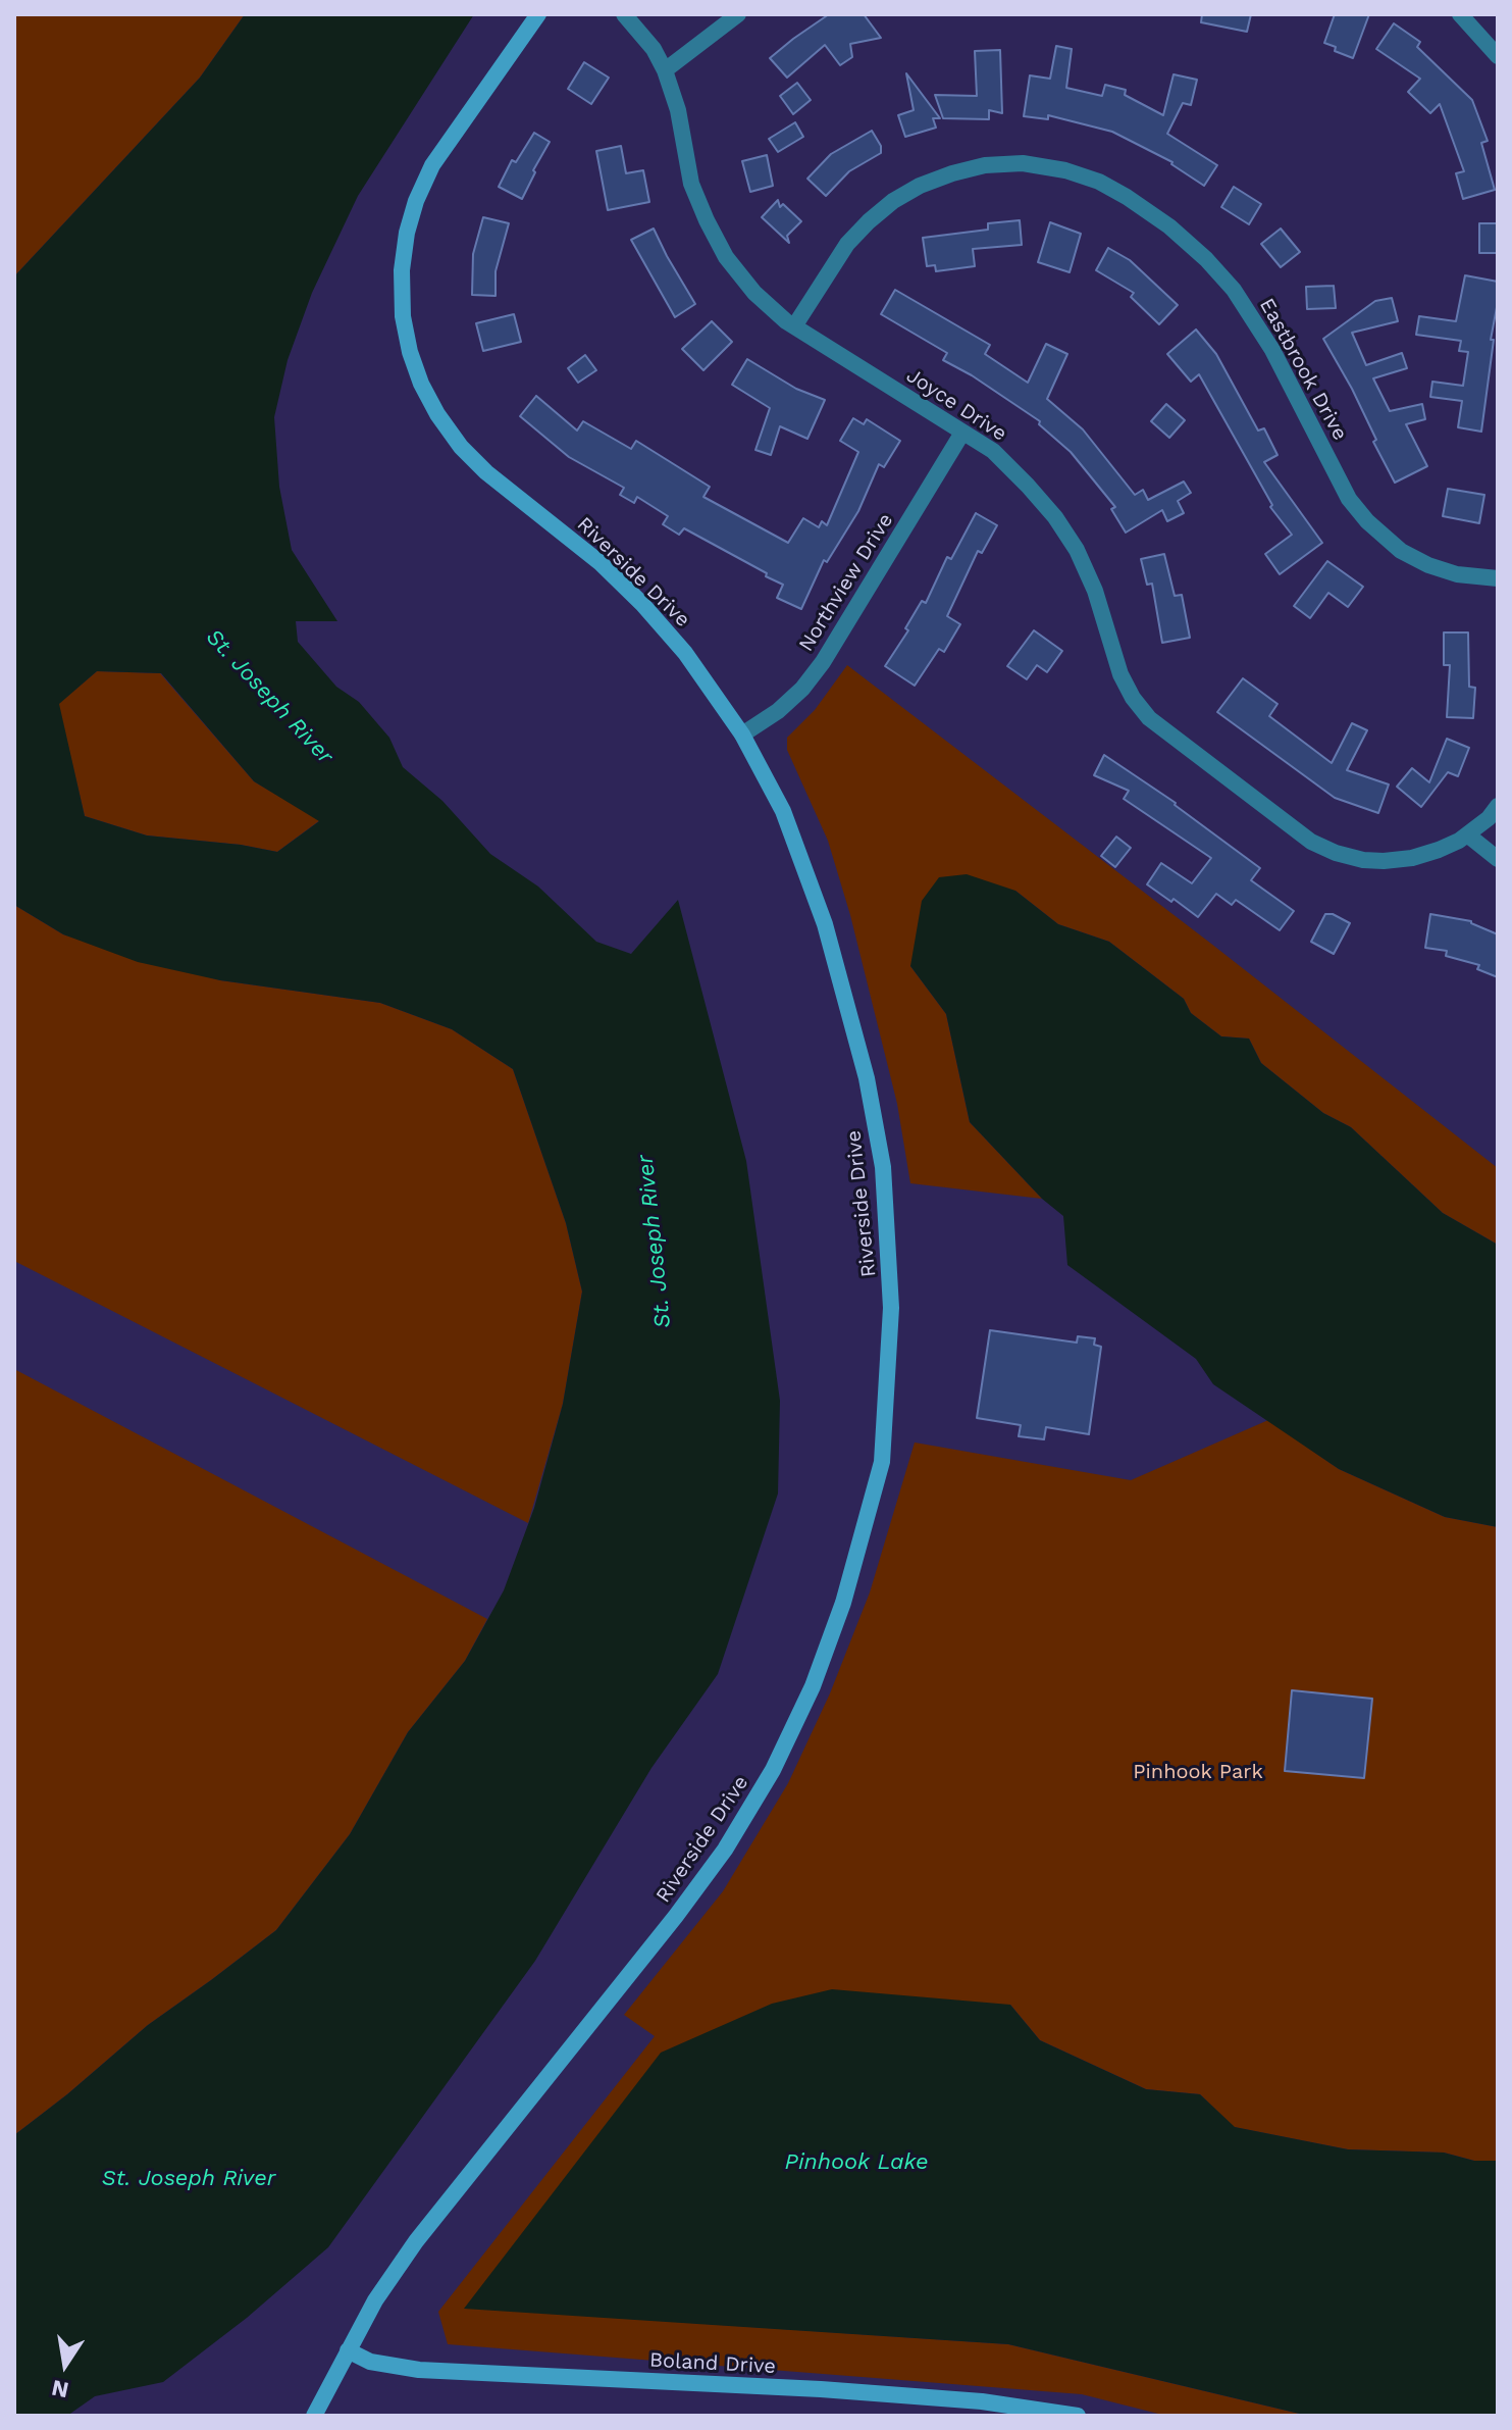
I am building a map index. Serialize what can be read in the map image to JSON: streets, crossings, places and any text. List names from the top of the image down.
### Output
{
  "streets": {
    "street": [
      "Eastbrook Drive",
      "Joyce Drive",
      "Riverside Drive",
      "Northview Drive",
      "Boland Drive"
    ]
  },
  "crossings": [
    ["Eastbrook Drive", "Joyce Drive"],
    ["Joyce Drive", "Northview Drive"],
    ["Riverside Drive", "Northview Drive"],
    ["Riverside Drive", "Boland Drive"]
  ],
  "water": ["St. Joseph River", "Pinhook Lake"],
  "parks": ["Pinhook Park"],
  "north": "bottom"
}
